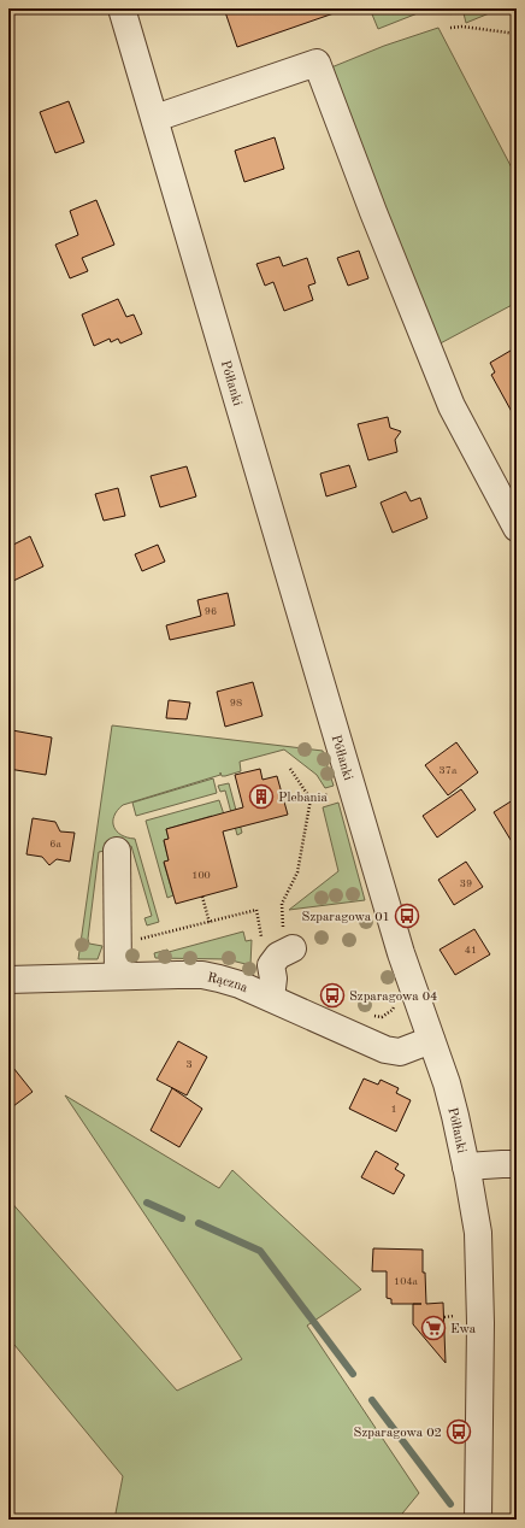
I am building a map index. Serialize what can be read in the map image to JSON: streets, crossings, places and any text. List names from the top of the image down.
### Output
{
  "streets": {
    "street": ["Półłanki", "Rączna"]
  },
  "crossings": [
    ["Półłanki", "Rączna"]
  ],
  "places": {
    "building": ["Plebania"],
    "bus stop": ["Szparagowa 01", "Szparagowa 04", "Szparagowa 02"],
    "supermarket": ["Ewa"]
  },
  "house_numbers": [
    "96",
    "98",
    "37a",
    "6a",
    "100",
    "39",
    "41",
    "3",
    "1",
    "104a"
  ]
}
